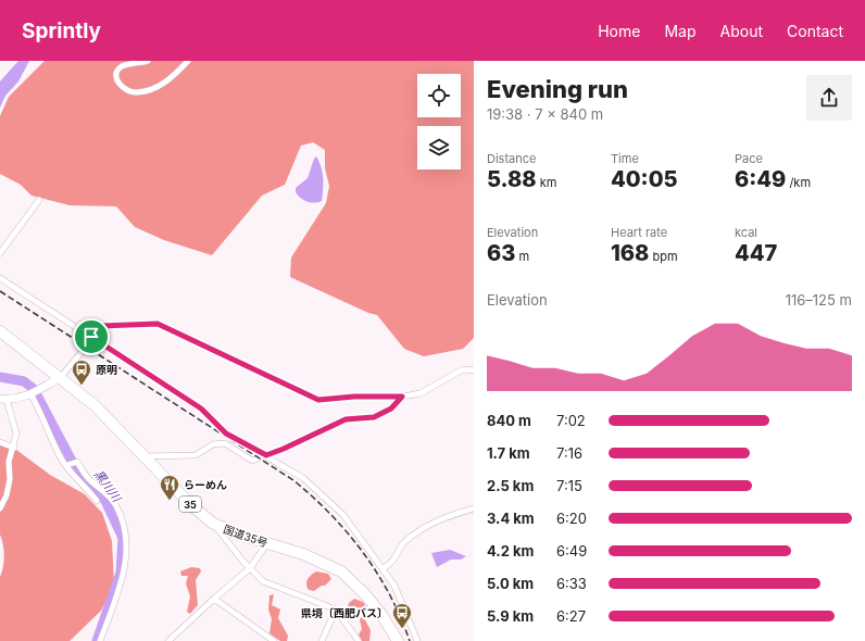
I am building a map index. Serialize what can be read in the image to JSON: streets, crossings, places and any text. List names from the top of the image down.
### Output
{
  "streets": {
    "highway": ["35", "国道35号"]
  },
  "water": ["黒川川"],
  "places": {
    "bus stop": ["原明", "県境〔西肥バス〕"],
    "restaurant": ["らーめん"]
  },
  "page": {
    "header": "Sprintly",
    "nav": [
      "Home",
      "Map",
      "About",
      "Contact"
    ],
    "heading": ["Evening run", "19:38 · 7 × 840 m"],
    "stats": [
      ["Distance", "5.88 km"],
      ["Time", "40:05"],
      ["Pace", "6:49 /km"],
      ["Elevation", "63 m"],
      ["Heart rate", "168 bpm"],
      ["kcal", "447"]
    ],
    "chart": ["Elevation", "116–125 m"],
    "list": [
      {
        "name": "840 m",
        "note": "7:02"
      },
      {
        "name": "1.7 km",
        "note": "7:16"
      },
      {
        "name": "2.5 km",
        "note": "7:15"
      },
      {
        "name": "3.4 km",
        "note": "6:20"
      },
      {
        "name": "4.2 km",
        "note": "6:49"
      },
      {
        "name": "5.0 km",
        "note": "6:33"
      },
      {
        "name": "5.9 km",
        "note": "6:27"
      }
    ]
  }
}
